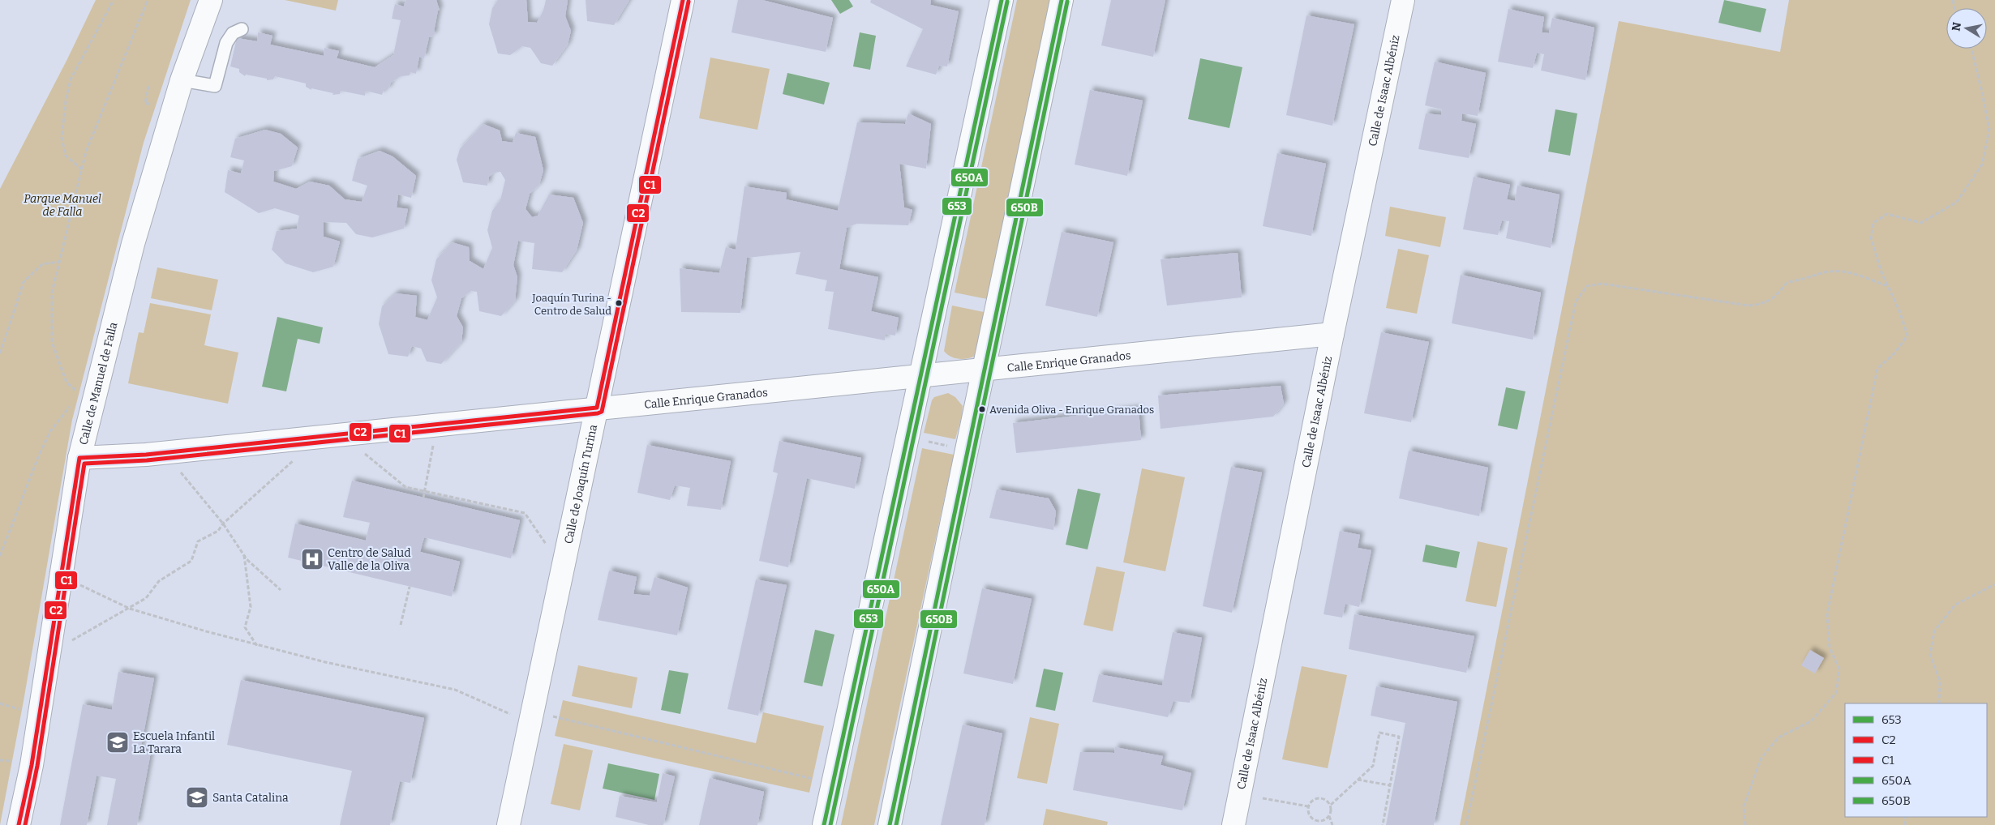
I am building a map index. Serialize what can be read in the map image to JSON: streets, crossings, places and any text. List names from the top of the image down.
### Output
{
  "streets": {
    "street": [
      "Calle de Isaac Albéniz",
      "Calle Enrique Granados",
      "Calle de Manuel de Falla",
      "Calle de Joaquín Turina"
    ]
  },
  "crossings": [
    ["Calle de Isaac Albéniz", "Calle Enrique Granados"],
    ["Calle Enrique Granados", "Calle de Manuel de Falla"],
    ["Calle Enrique Granados", "Calle de Joaquín Turina"]
  ],
  "parks": ["Parque Manuel de Falla"],
  "places": {
    "other": ["Joaquín Turina - Centro de Salud", "Avenida Oliva - Enrique Granados"],
    "hospital": ["Centro de Salud Valle de la Oliva"],
    "school or university": ["Escuela Infantil La Tarara", "Santa Catalina"]
  },
  "lines": [
    "transit line 653",
    "transit line C2",
    "transit line C1",
    "transit line 650A",
    "transit line 650B"
  ],
  "legend": [
    "653",
    "C2",
    "C1",
    "650A",
    "650B"
  ],
  "north": "left"
}
